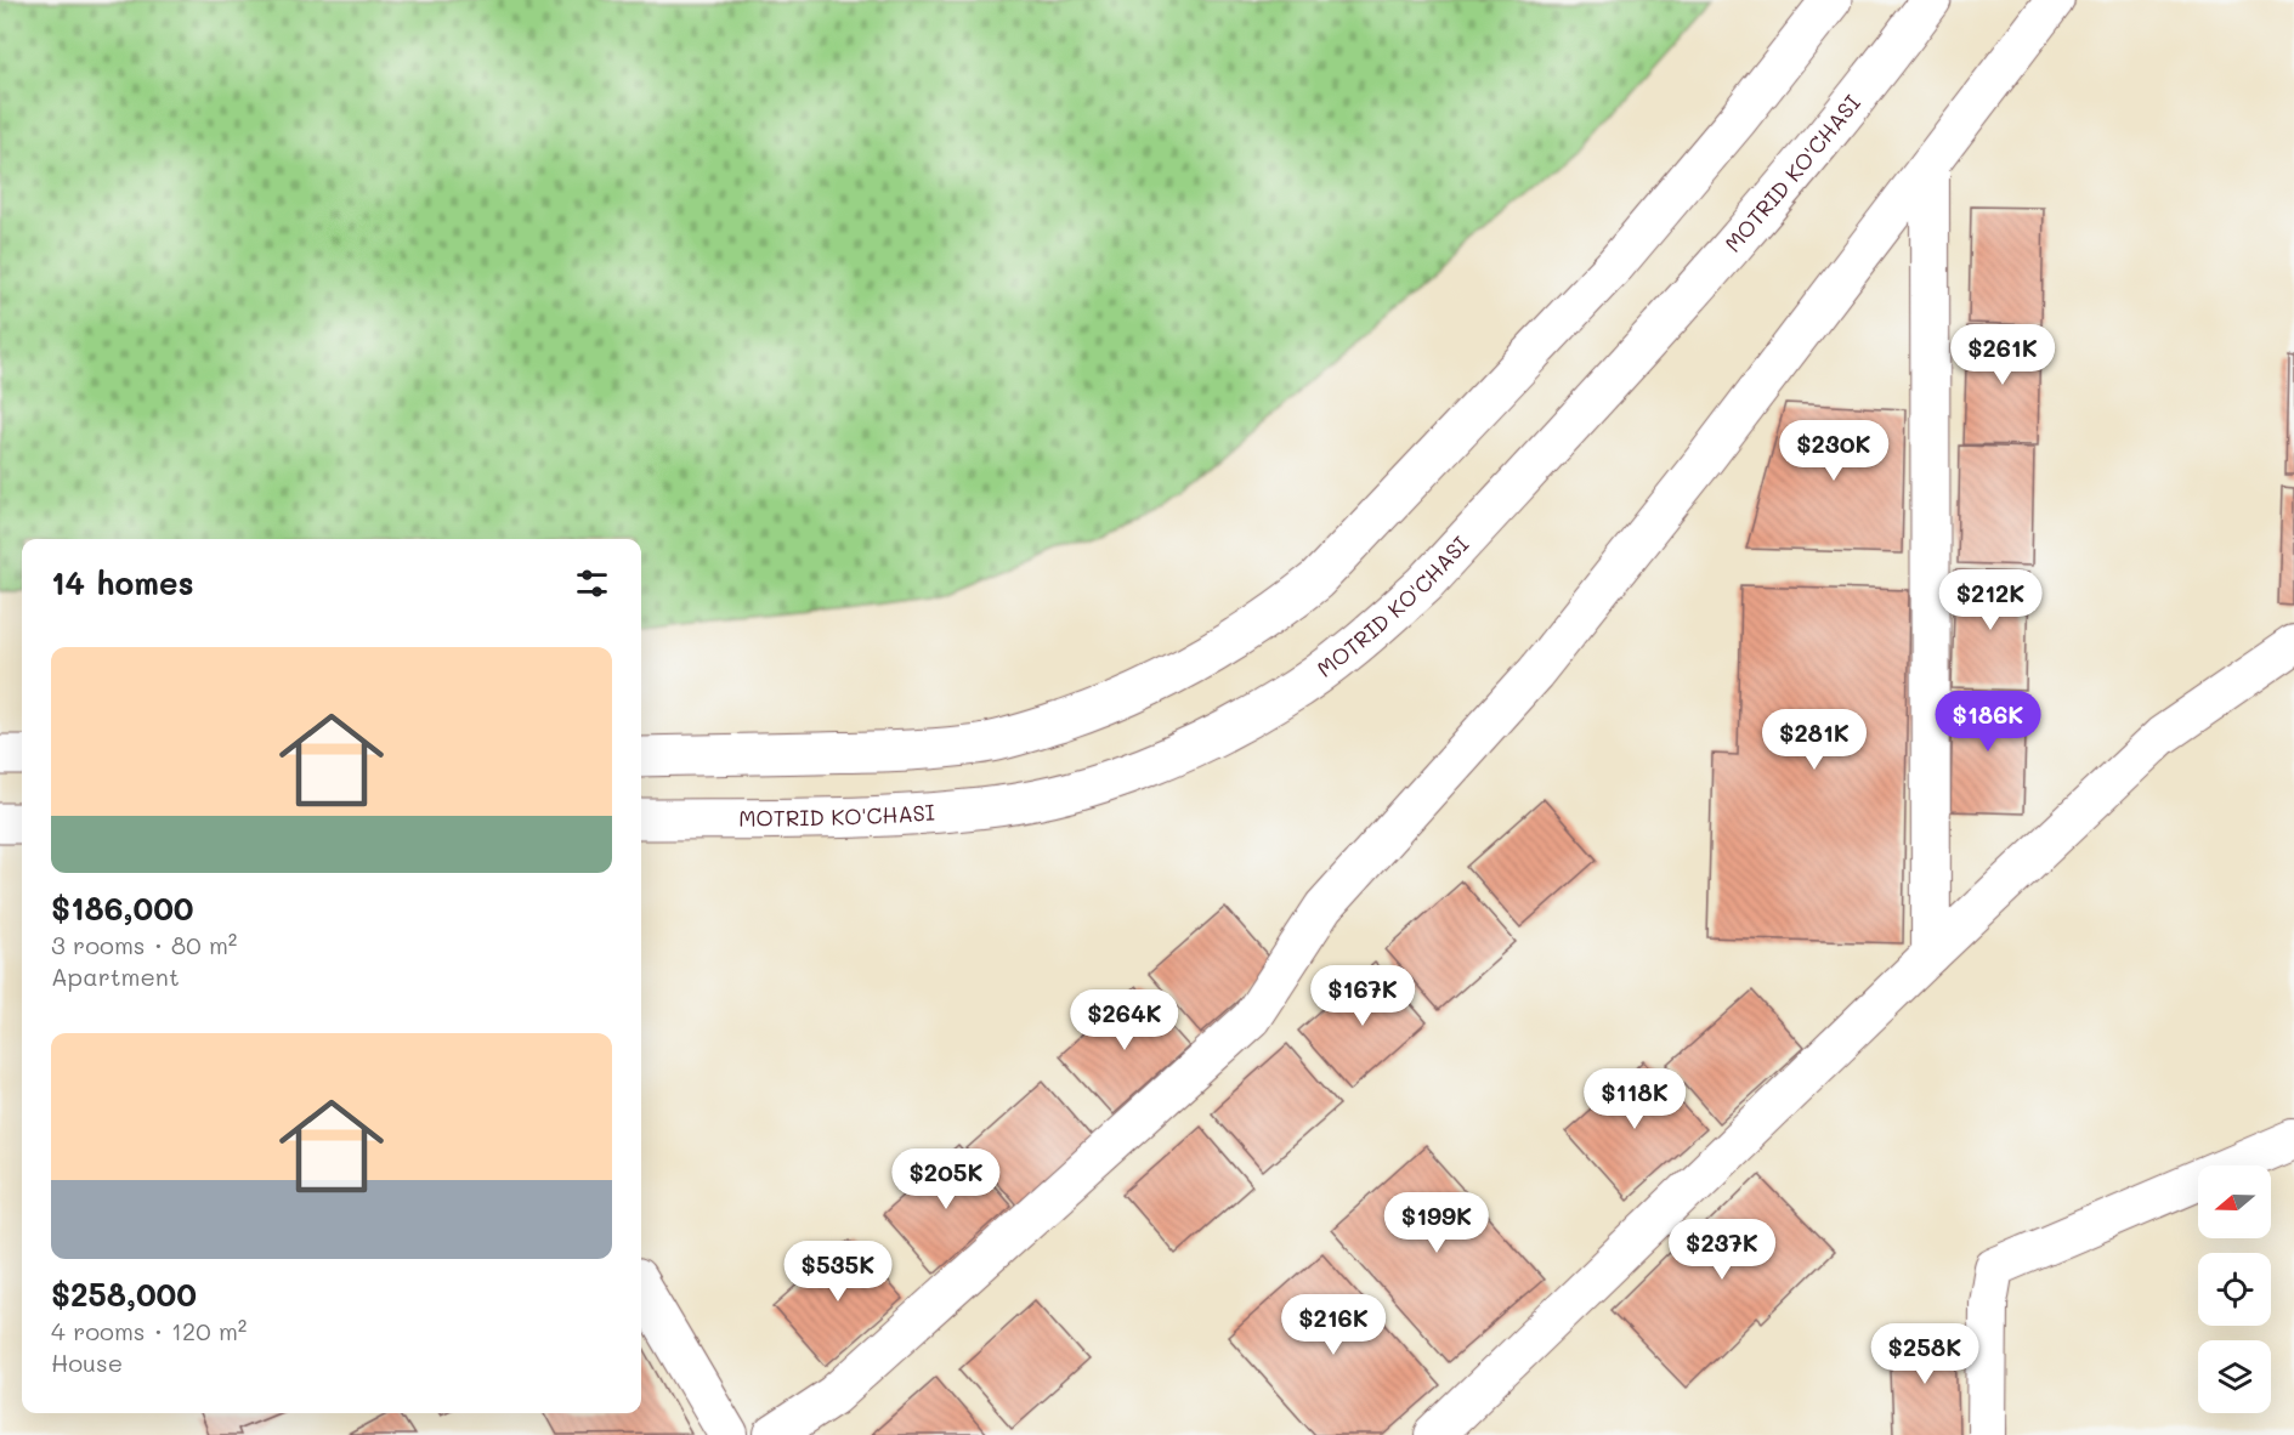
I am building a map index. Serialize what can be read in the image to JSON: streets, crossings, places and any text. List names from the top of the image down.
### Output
{
  "streets": {
    "main road": ["MOTRID KO'CHASI"]
  },
  "north": "left",
  "page": {
    "price": [
      "$261K",
      "$230K",
      "$212K",
      "$186K",
      "$281K",
      "$167K",
      "$264K",
      "$118K",
      "$205K",
      "$199K",
      "$237K",
      "$535K",
      "$216K",
      "$258K"
    ],
    "heading": "14 homes",
    "list": [
      {
        "name": "$186,000",
        "note": "3 rooms · 80 m² · Apartment"
      },
      {
        "name": "$258,000",
        "note": "4 rooms · 120 m² · House"
      }
    ]
  }
}
